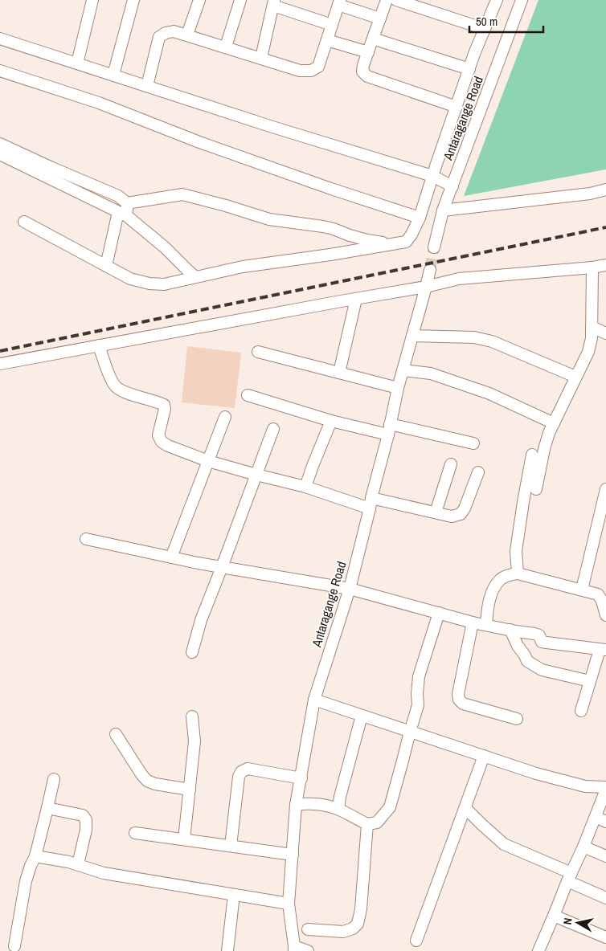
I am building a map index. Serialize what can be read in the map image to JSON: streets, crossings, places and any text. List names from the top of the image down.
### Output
{
  "streets": {
    "street": ["Antaragange Road"]
  },
  "scale_bar": "50 m",
  "north": "left"
}
